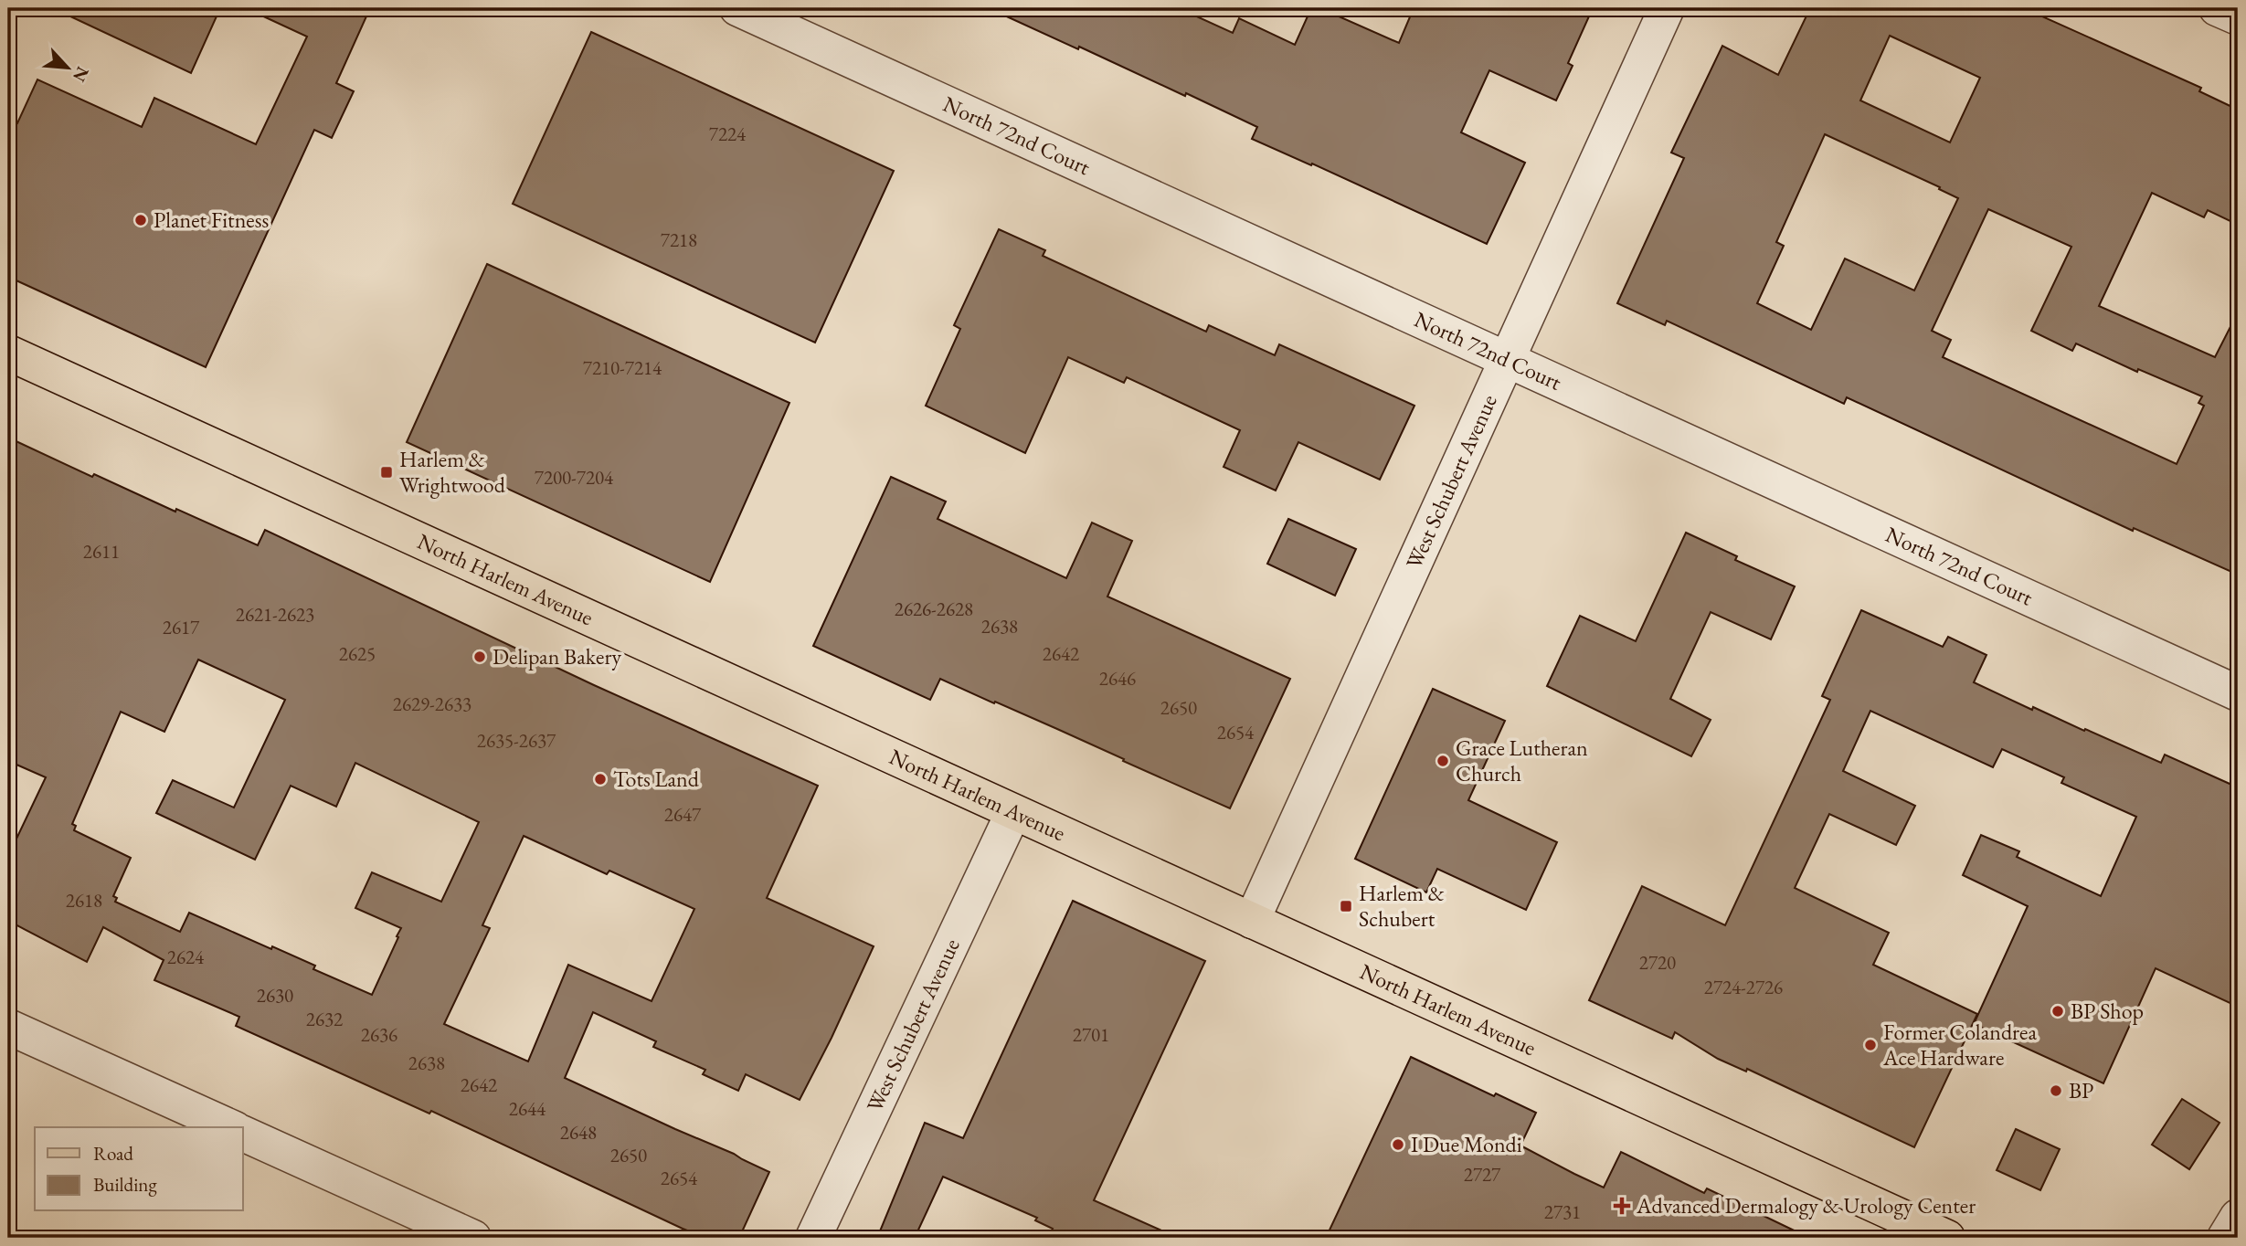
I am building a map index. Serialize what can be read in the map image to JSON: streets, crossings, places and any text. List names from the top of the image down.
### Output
{
  "streets": {
    "main road": ["North Harlem Avenue"],
    "street": ["North 72nd Court", "West Schubert Avenue"]
  },
  "crossings": [
    ["North 72nd Court", "West Schubert Avenue"],
    ["West Schubert Avenue", "North Harlem Avenue"]
  ],
  "places": {
    "other": [
      "Planet Fitness",
      "Delipan Bakery",
      "Grace Lutheran Church",
      "Tots Land",
      "BP Shop",
      "Former Colandrea Ace Hardware",
      "BP",
      "I Due Mondi"
    ],
    "transit": ["Harlem & Wrightwood", "Harlem & Schubert"],
    "health": ["Advanced Dermalogy & Urology Center"]
  },
  "house_numbers": [
    "7224",
    "7218",
    "7210-7214",
    "7200-7204",
    "2611",
    "2626-2628",
    "2621-2623",
    "2638",
    "2617",
    "2625",
    "2642",
    "2646",
    "2629-2633",
    "2650",
    "2654",
    "2635-2637",
    "2647",
    "2618",
    "2624",
    "2720",
    "2724-2726",
    "2630",
    "2632",
    "2636",
    "2701",
    "2638",
    "2642",
    "2644",
    "2648",
    "2650",
    "2727",
    "2654",
    "2731"
  ],
  "legend": ["Road", "Building"],
  "north": "bottom right"
}
